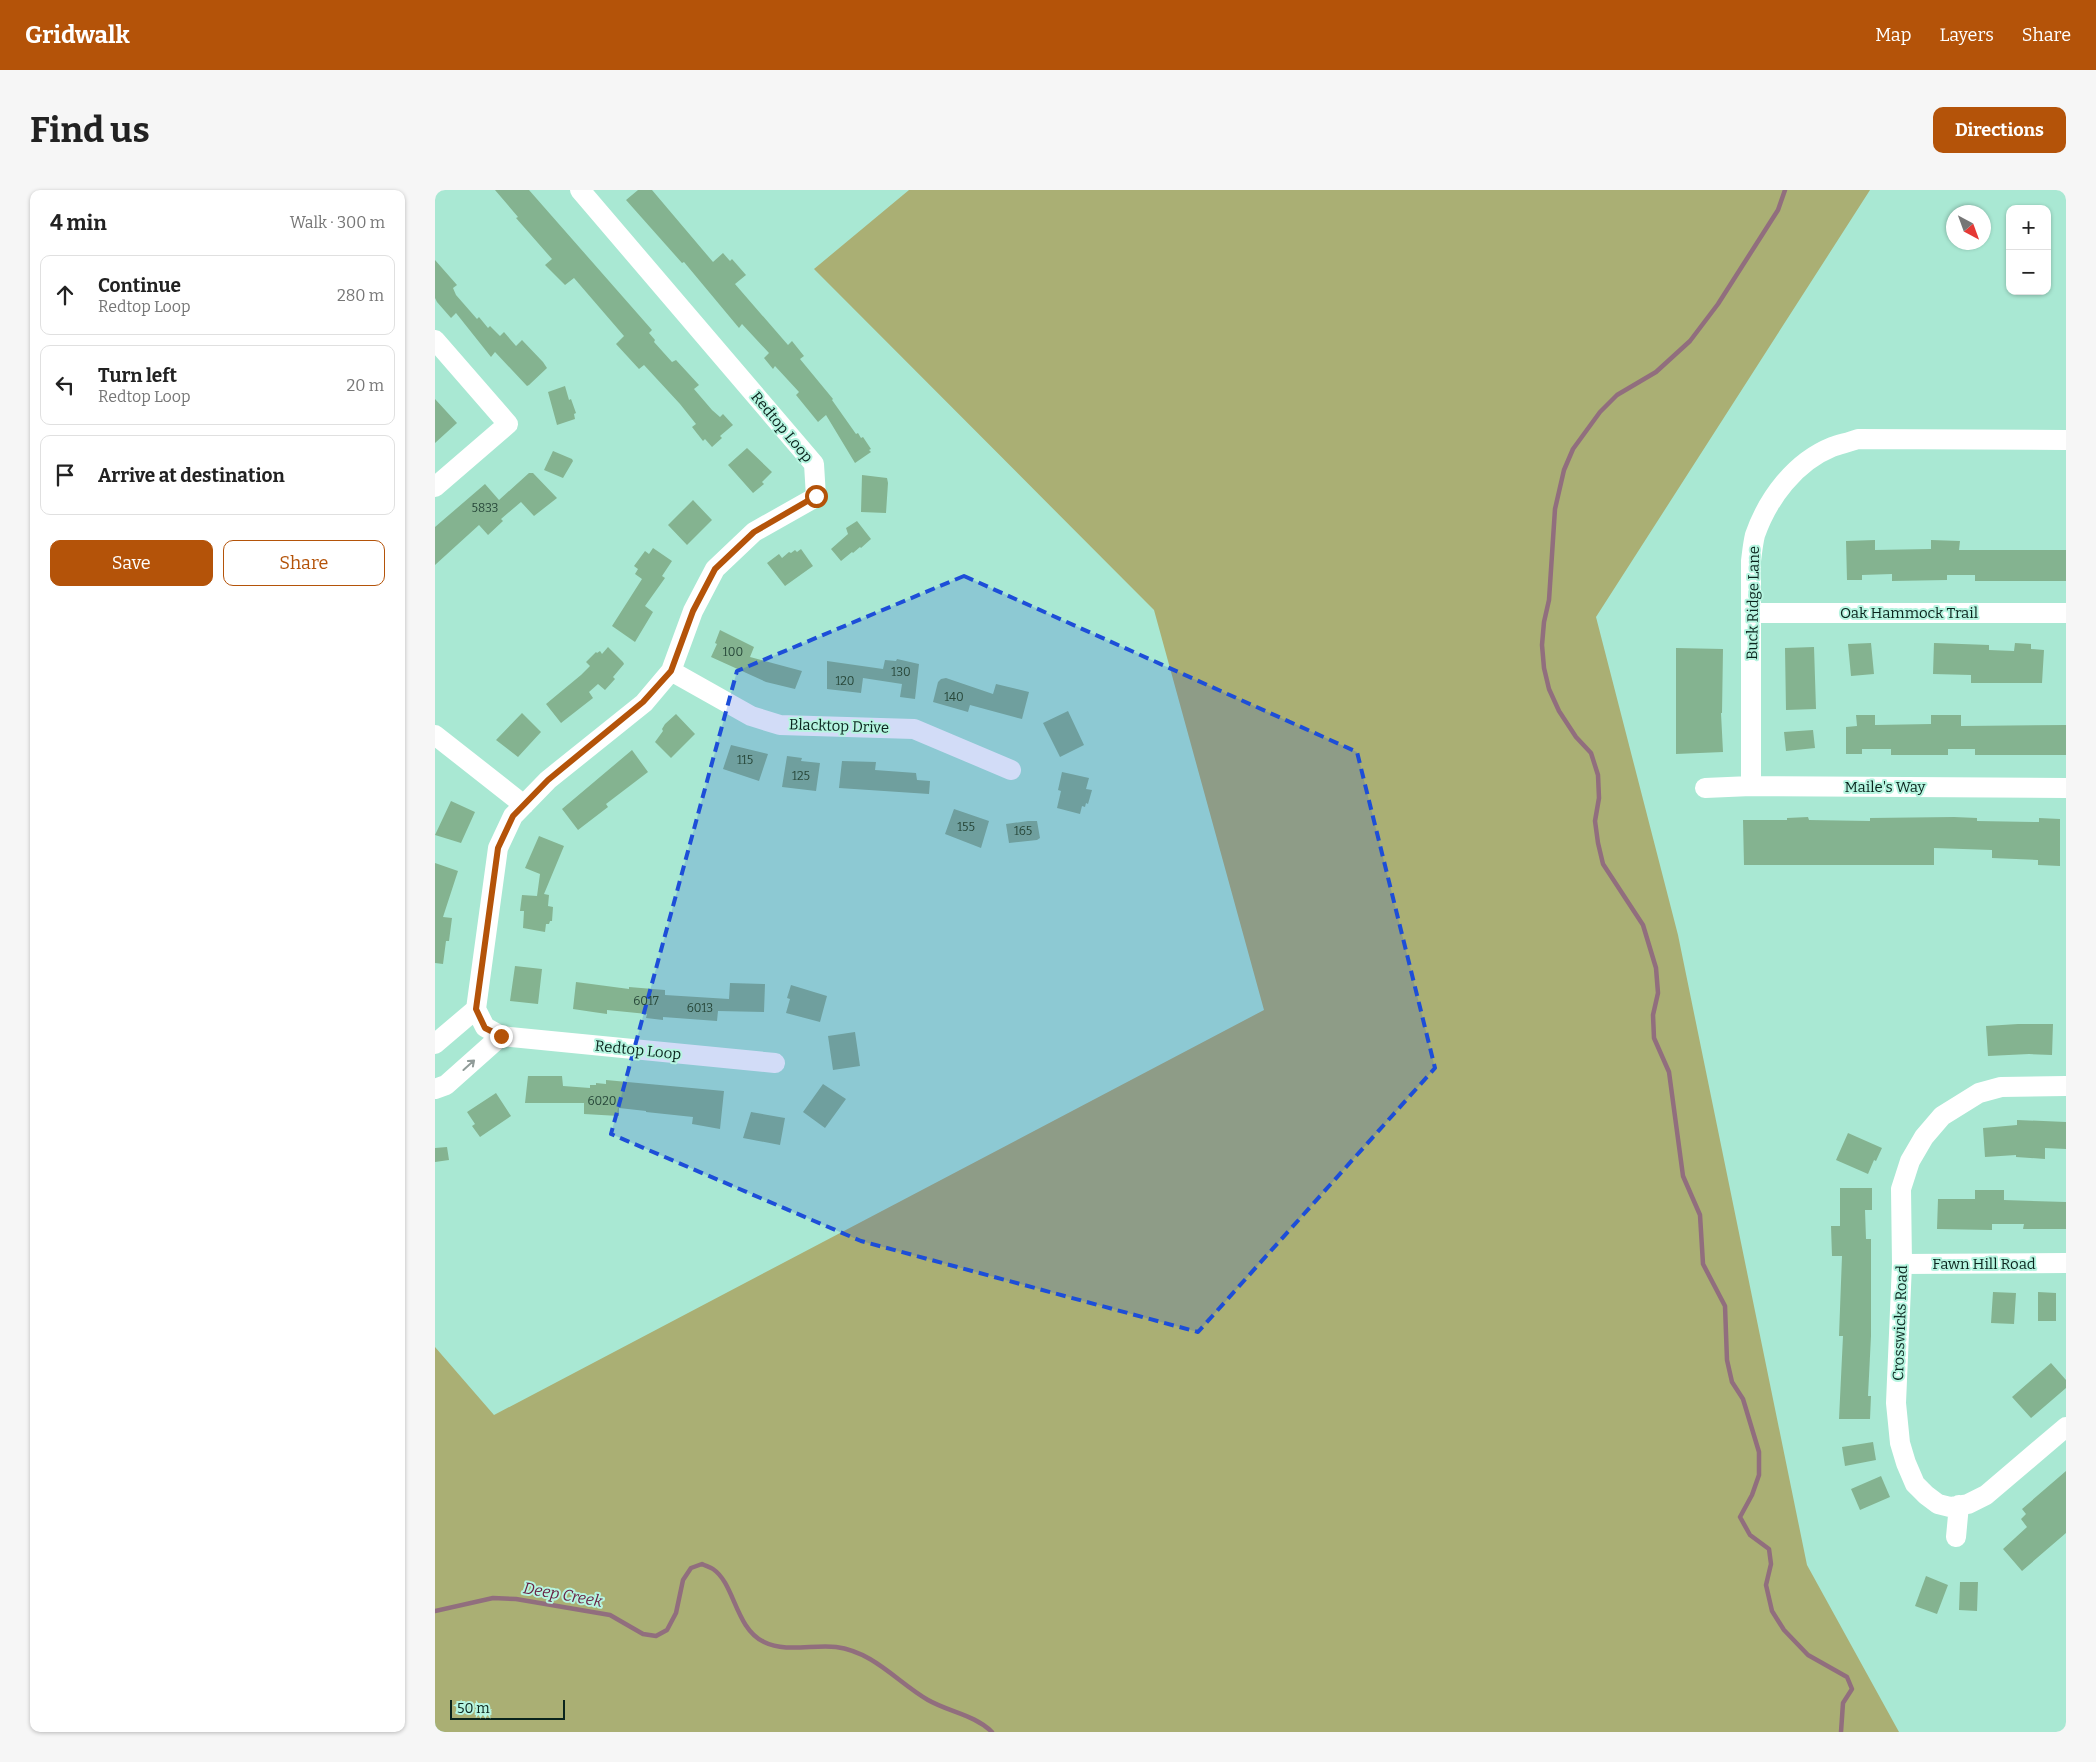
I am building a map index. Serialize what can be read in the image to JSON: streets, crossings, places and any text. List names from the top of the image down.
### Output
{
  "streets": {
    "street": [
      "Redtop Loop",
      "Buck Ridge Lane",
      "Oak Hammock Trail",
      "Blacktop Drive",
      "Maile's Way",
      "Fawn Hill Road",
      "Crosswicks Road"
    ]
  },
  "crossings": [
    ["Redtop Loop", "Blacktop Drive"],
    ["Buck Ridge Lane", "Oak Hammock Trail"],
    ["Buck Ridge Lane", "Maile's Way"],
    ["Fawn Hill Road", "Crosswicks Road"]
  ],
  "water": ["Deep Creek"],
  "house_numbers": [
    "5833",
    "100",
    "130",
    "120",
    "140",
    "115",
    "125",
    "155",
    "165",
    "6017",
    "6013",
    "6020"
  ],
  "scale_bar": "50 m",
  "north": "bottom right",
  "page": {
    "header": "Gridwalk",
    "nav": ["Map", "Layers", "Share"],
    "buttons": [
      "Directions",
      ["Save", "Share"]
    ],
    "title": "Find us",
    "heading": ["4 min", "Walk · 300 m"],
    "map_buttons": ["+", "−"],
    "list": [
      ["Continue", "Redtop Loop", "280 m"],
      ["Turn left", "Redtop Loop", "20 m"],
      "Arrive at destination"
    ],
    "scale": "50 m"
  }
}
